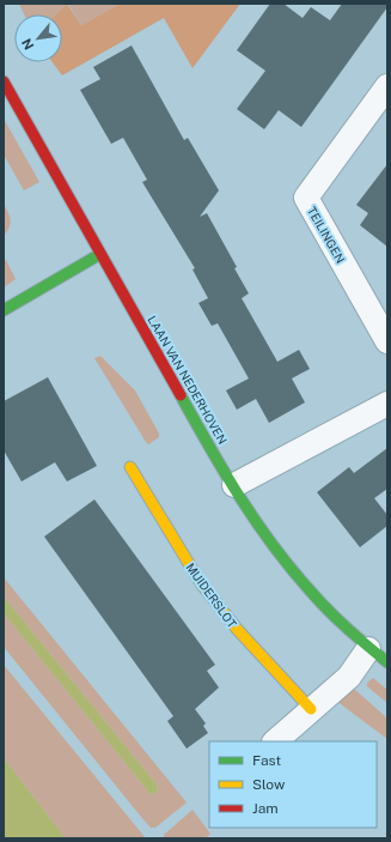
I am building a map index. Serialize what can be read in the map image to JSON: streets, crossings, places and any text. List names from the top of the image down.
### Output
{
  "streets": {
    "street": ["TEILINGEN", "LAAN VAN NEDERHOVEN", "MUIDERSLOT"]
  },
  "legend": ["Fast", "Slow", "Jam"],
  "north": "bottom left"
}
